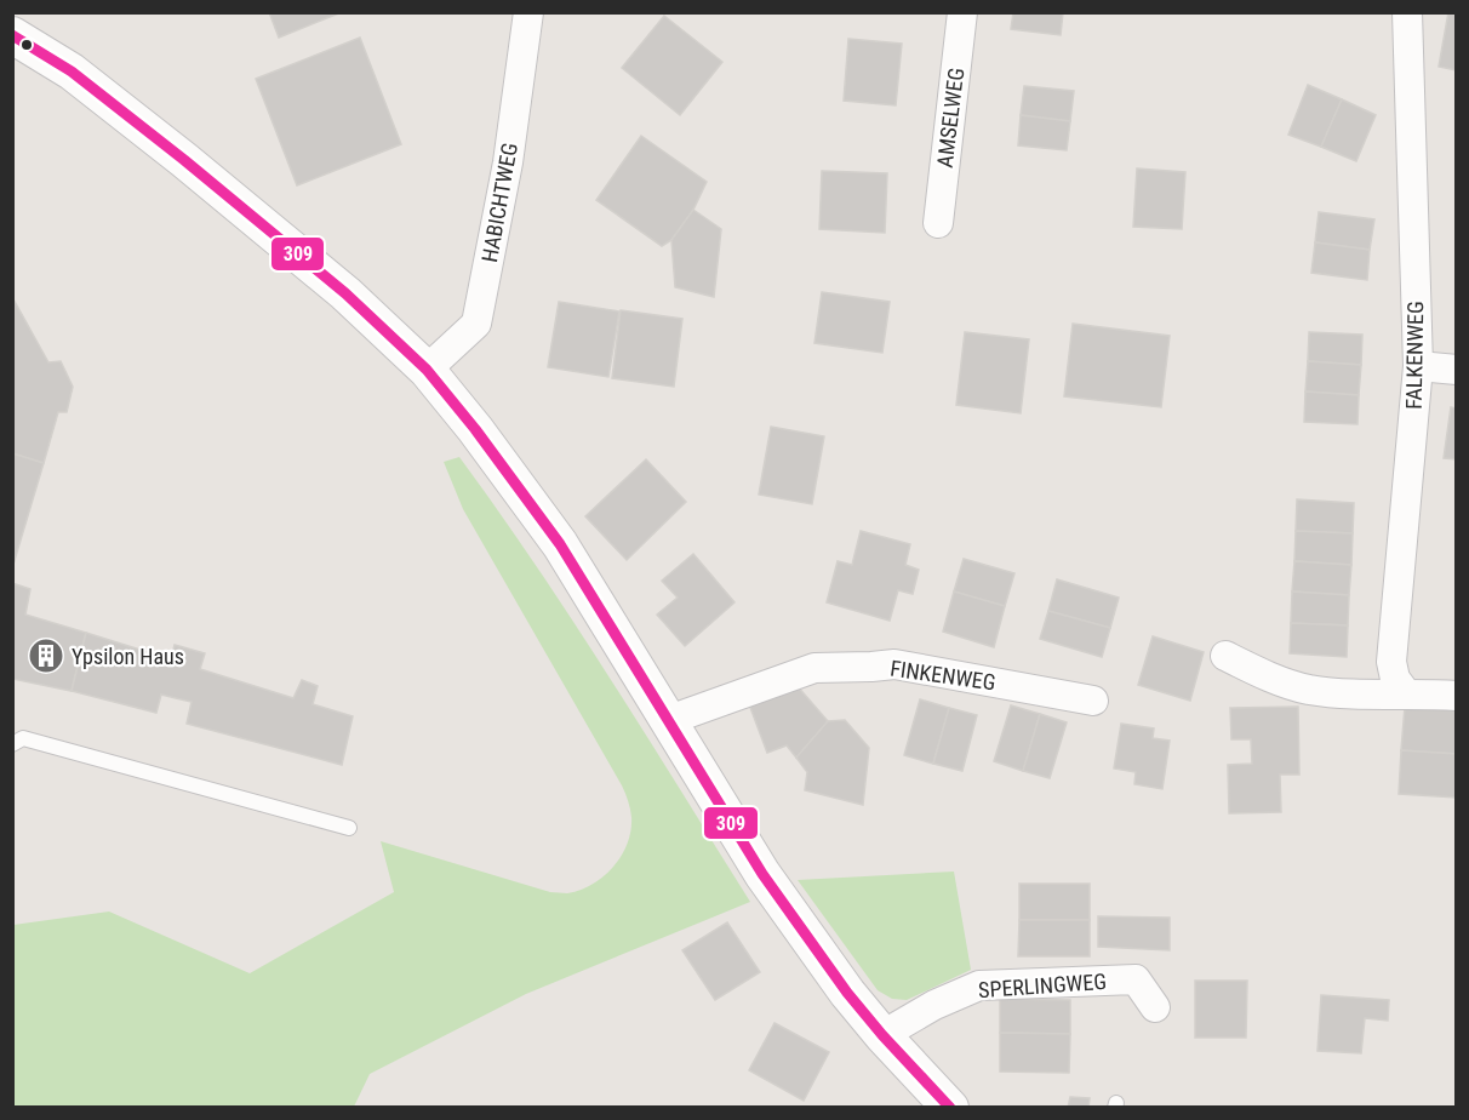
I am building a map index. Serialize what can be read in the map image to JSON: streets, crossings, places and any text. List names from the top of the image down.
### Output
{
  "streets": {
    "street": [
      "AMSELWEG",
      "HABICHTWEG",
      "FALKENWEG",
      "FINKENWEG",
      "SPERLINGWEG"
    ]
  },
  "places": {
    "building": ["Ypsilon Haus"]
  },
  "lines": ["transit line 309"]
}
